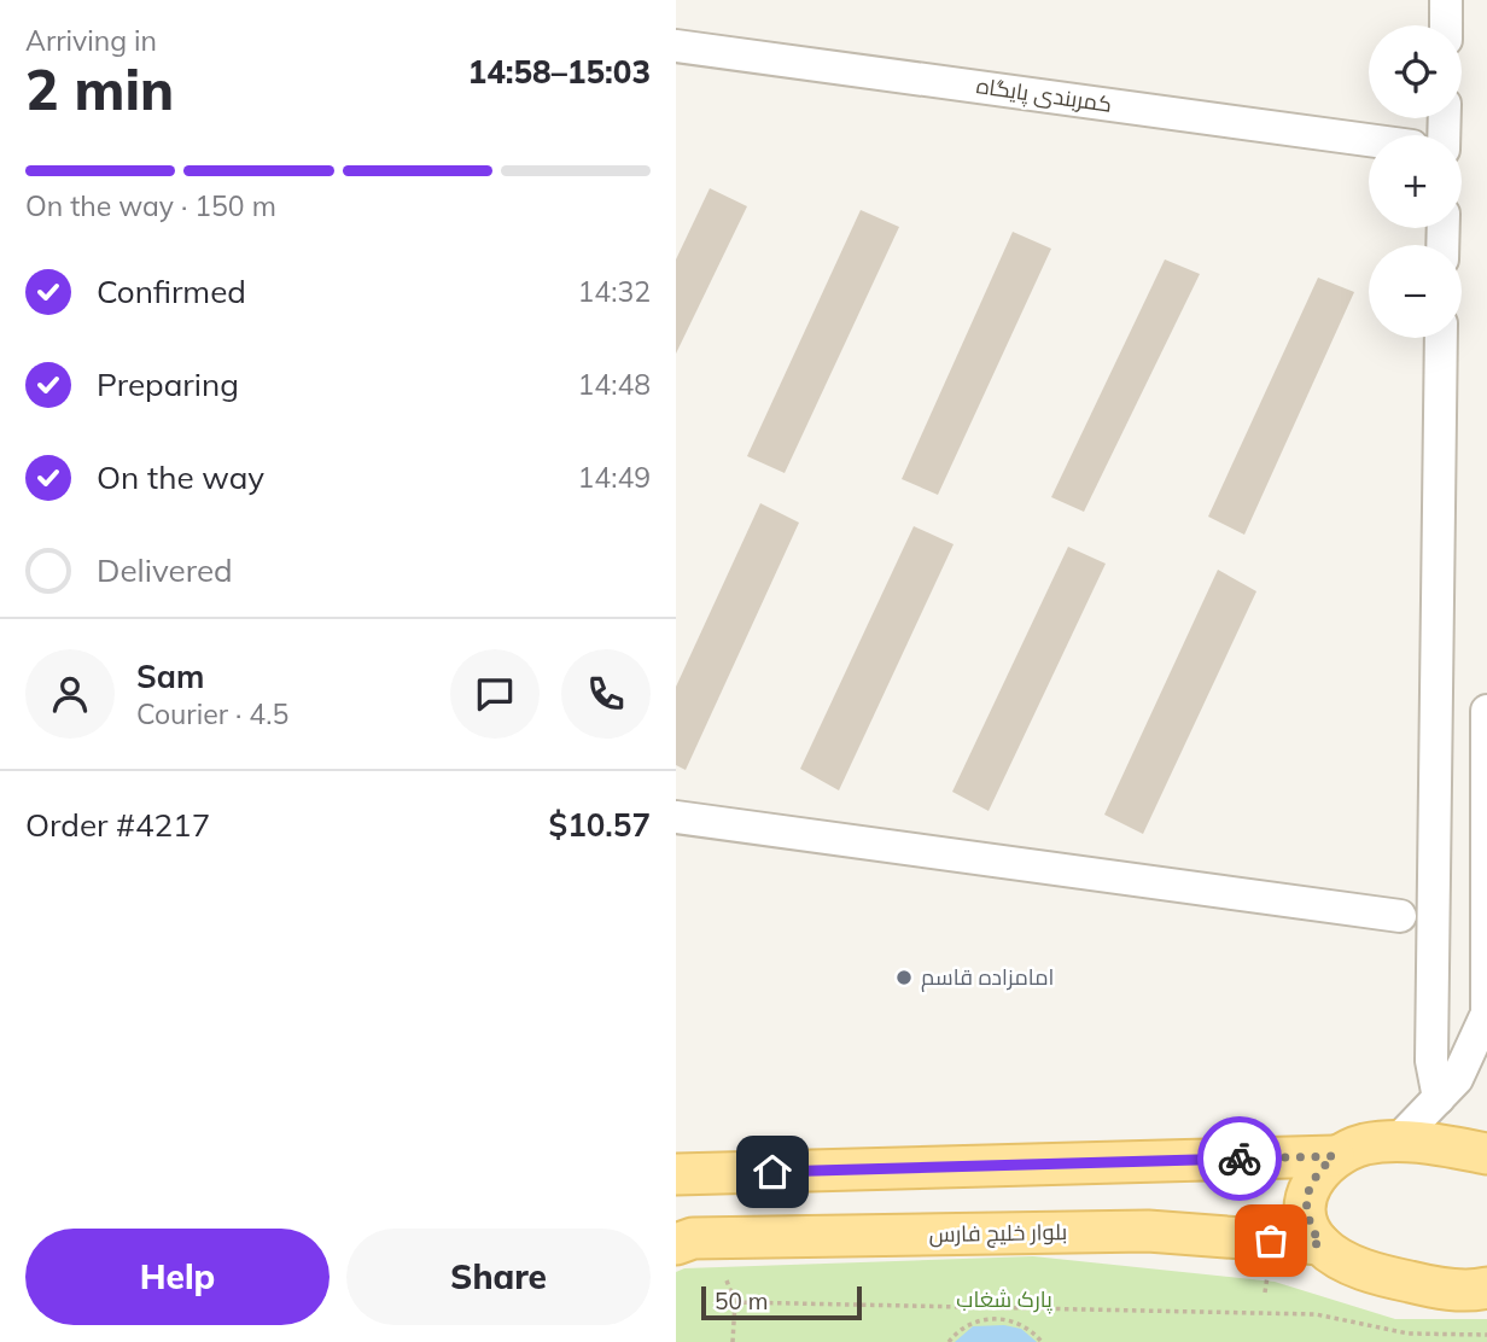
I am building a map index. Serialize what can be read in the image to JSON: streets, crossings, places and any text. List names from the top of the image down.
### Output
{
  "streets": {
    "main road": ["بلوار خلیج ‌فارس"],
    "street": ["کمربندی پایگاه"]
  },
  "parks": ["پارک شغاب"],
  "places": ["امامزاده قاسم"],
  "scale_bar": "50 m",
  "page": {
    "heading": ["2 min", "Arriving in", "14:58–15:03"],
    "panel": [
      "Sam",
      "Courier · 4.5",
      "Order #4217",
      "$10.57"
    ],
    "map_buttons": ["+", "−"],
    "bar": "On the way · 150 m",
    "list": [
      ["Confirmed", "14:32"],
      ["Preparing", "14:48"],
      ["On the way", "14:49"],
      "Delivered"
    ],
    "buttons": ["Help", "Share"],
    "scale": "50 m"
  }
}
